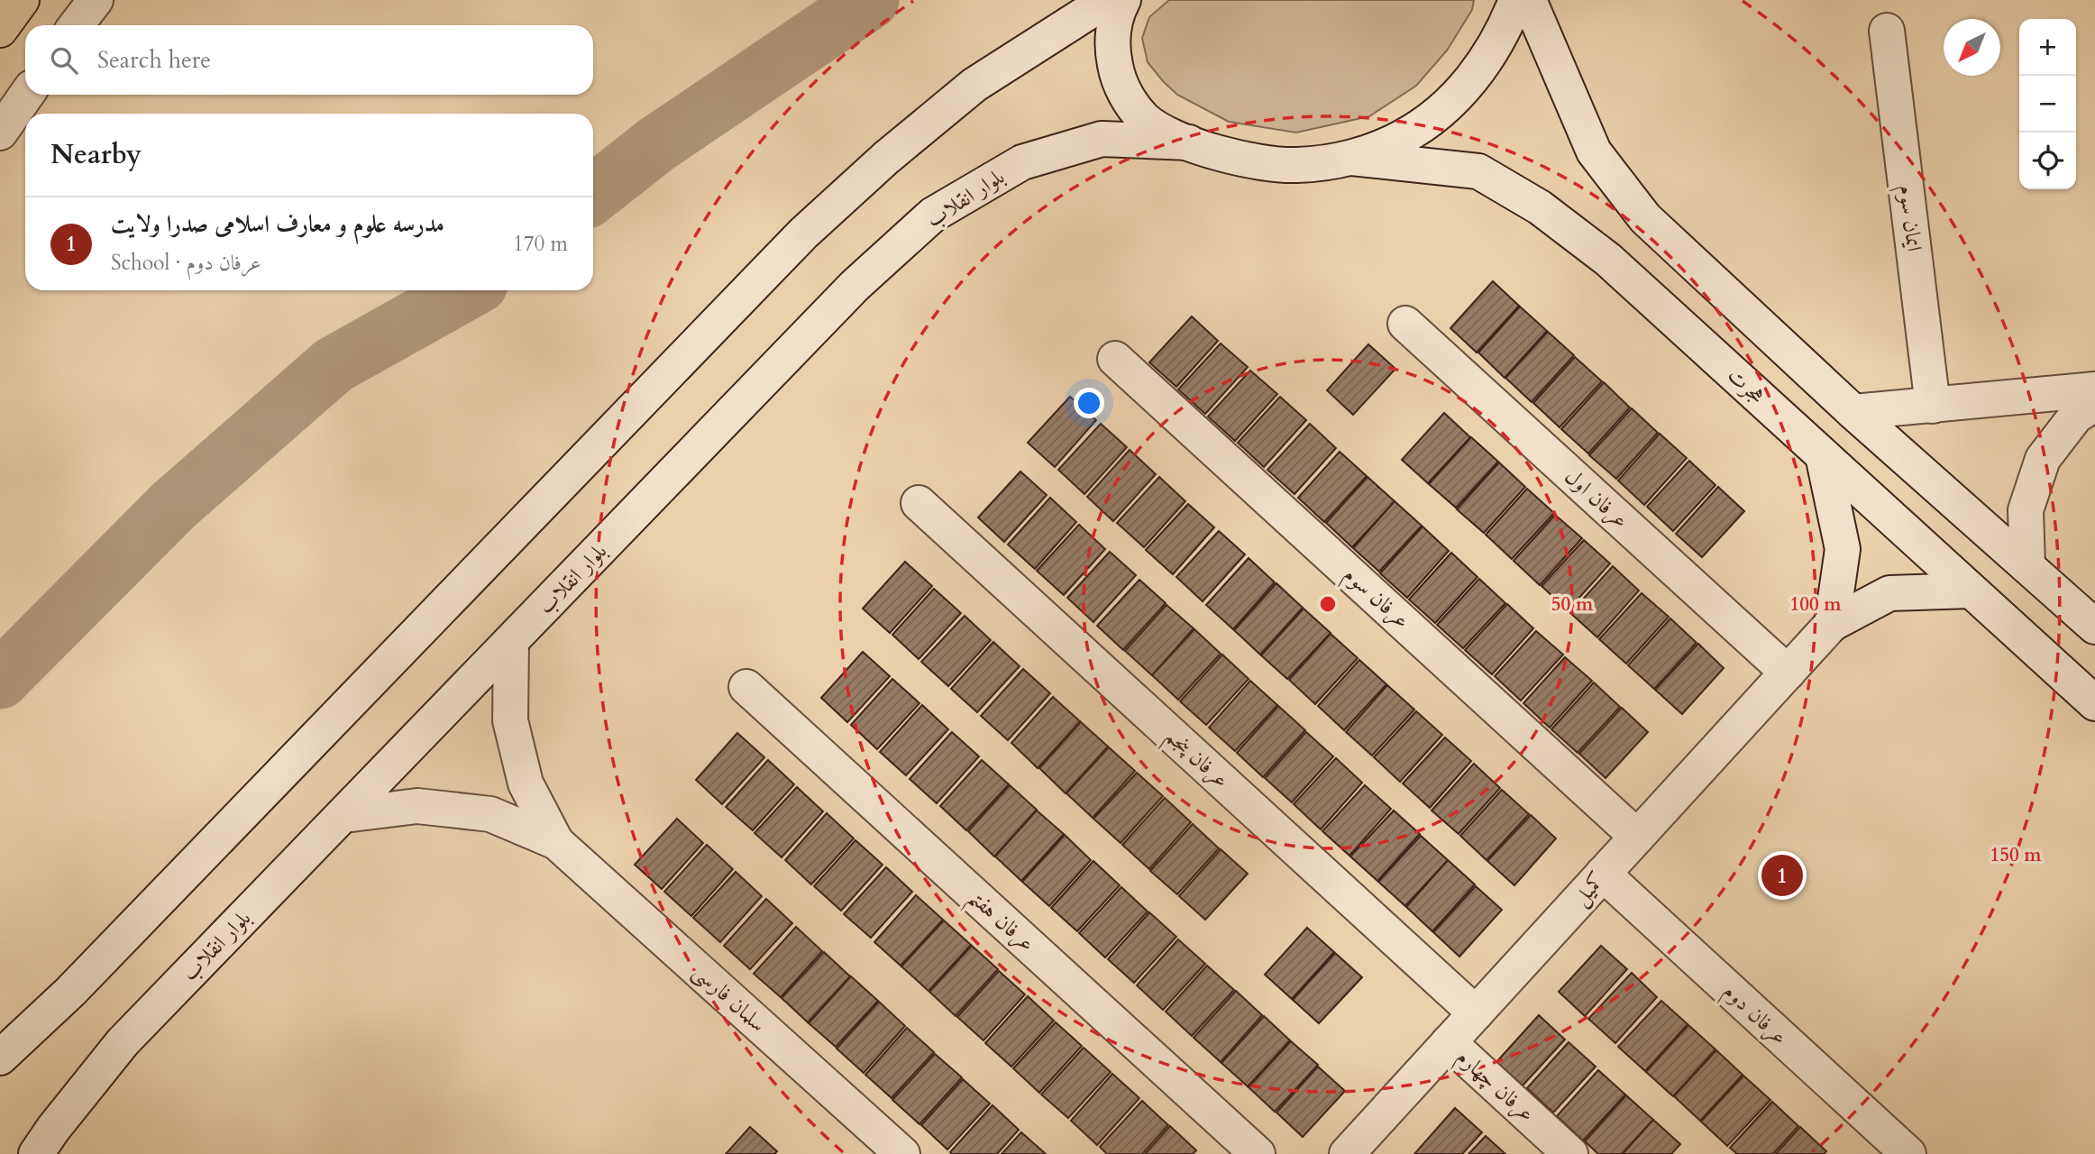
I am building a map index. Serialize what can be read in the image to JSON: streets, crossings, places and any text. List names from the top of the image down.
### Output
{
  "streets": {
    "main road": [
      "بلوار انقلاب",
      "ایمان سوم",
      "هجرت",
      "عرفان اول",
      "عرفان سوم",
      "عرفان پنجم",
      "کمیل",
      "عرفان هفتم",
      "سلمان فارسی",
      "عرفان دوم",
      "عرفان چهارم"
    ]
  },
  "crossings": [
    ["بلوار انقلاب", "سلمان فارسی"],
    ["عرفان اول", "کمیل"],
    ["عرفان سوم", "کمیل"],
    ["عرفان پنجم", "کمیل"],
    ["کمیل", "عرفان دوم"],
    ["کمیل", "عرفان چهارم"]
  ],
  "north": "bottom left",
  "page": {
    "map_buttons": ["+", "−"],
    "search": "Search here",
    "heading": "Nearby",
    "list": [
      {
        "mark": "1",
        "name": "مدرسه علوم و معارف اسلامی صدرا ولایت",
        "note": "School · عرفان دوم",
        "value": "170 m"
      }
    ],
    "pins": "1"
  },
  "rings": ["50 m", "100 m", "150 m"]
}
